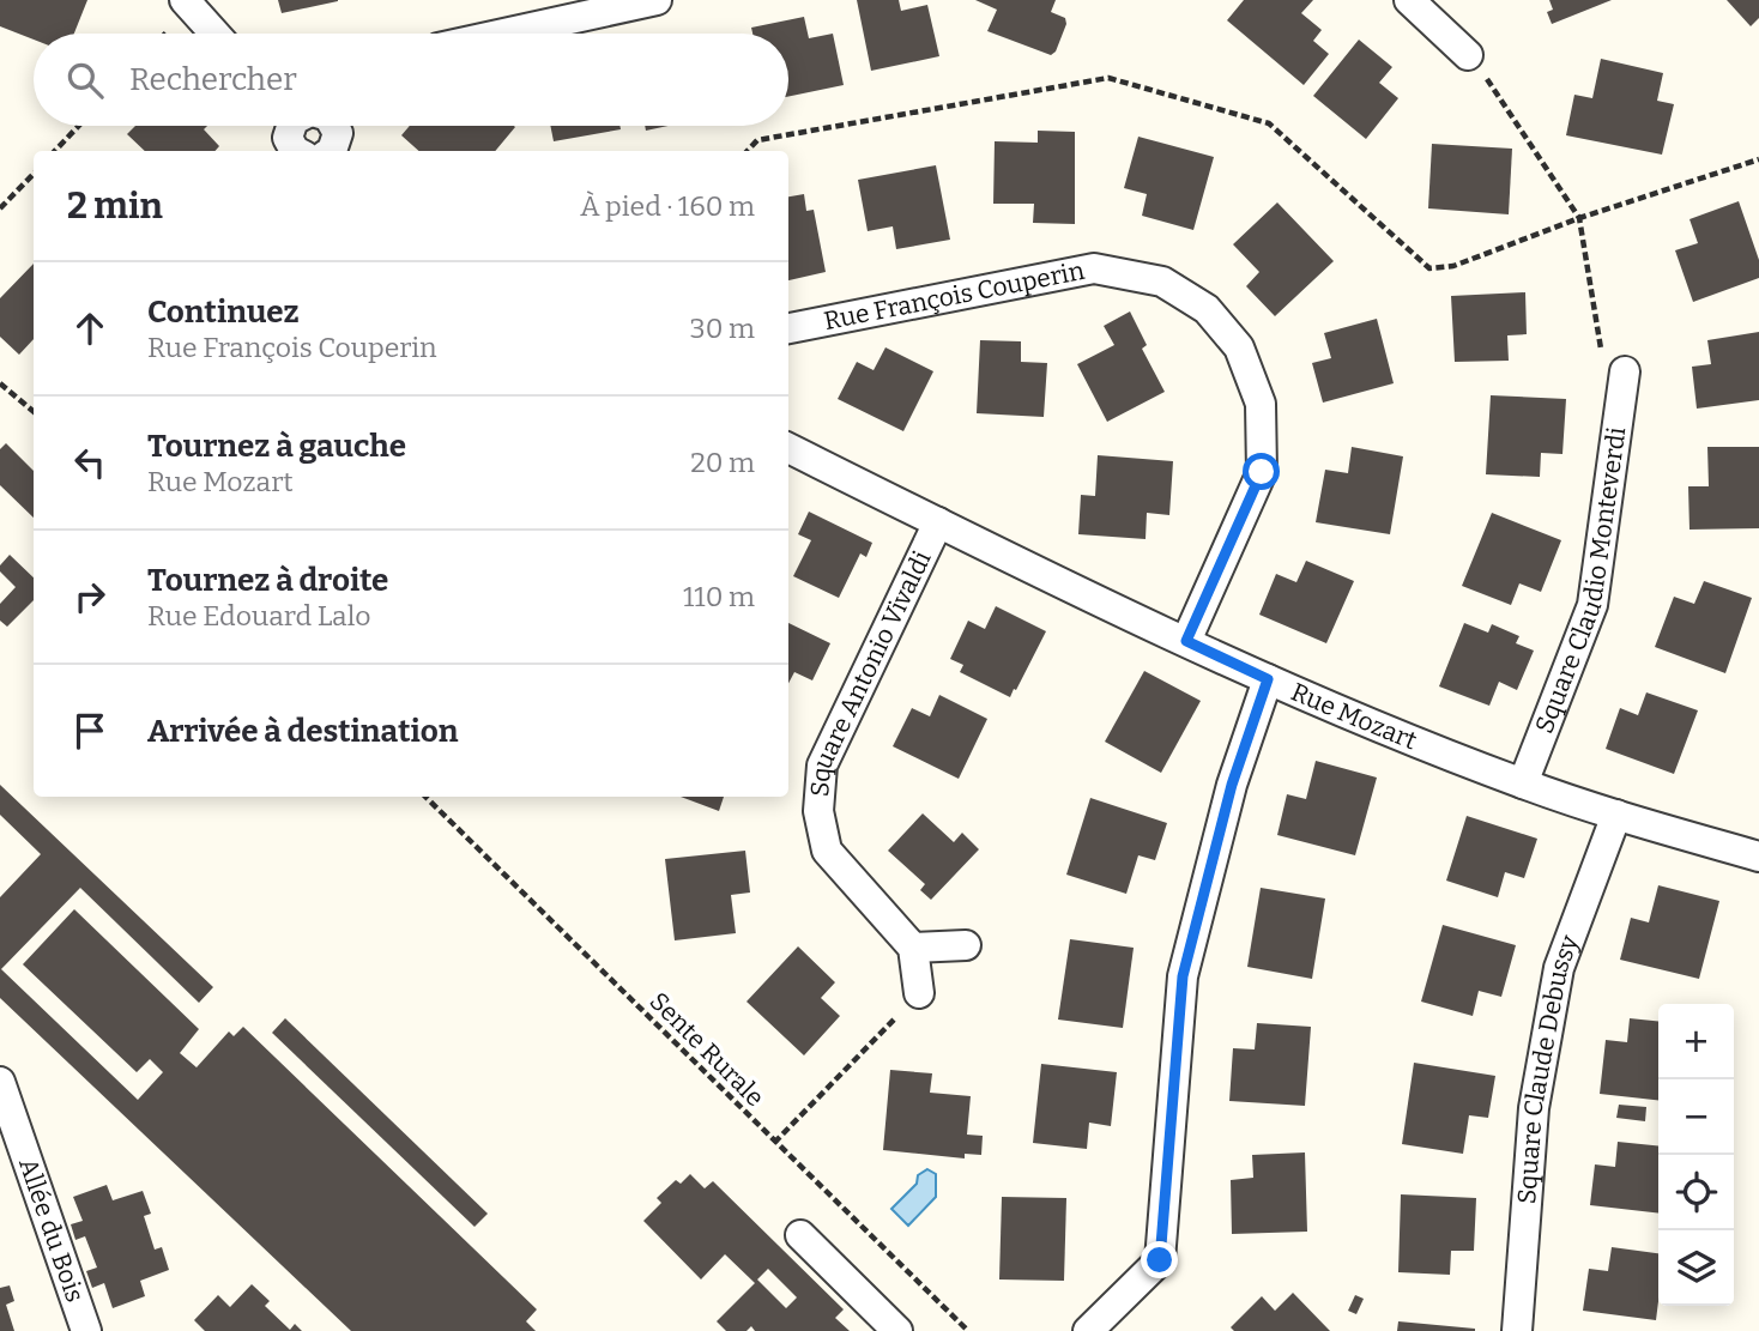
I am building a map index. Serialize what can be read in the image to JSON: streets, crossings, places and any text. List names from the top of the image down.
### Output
{
  "streets": {
    "street": [
      "Rue François Couperin",
      "Square Claudio Monteverdi",
      "Square Antonio Vivaldi",
      "Rue Mozart",
      "Square Claude Debussy",
      "Allée du Bois"
    ],
    "path": ["Sente Rurale"]
  },
  "crossings": [
    ["Rue François Couperin", "Rue Mozart"],
    ["Square Claudio Monteverdi", "Rue Mozart"],
    ["Square Antonio Vivaldi", "Rue Mozart"],
    ["Rue Mozart", "Square Claude Debussy"]
  ],
  "page": {
    "search": "Rechercher",
    "heading": ["2 min", "À pied · 160 m"],
    "list": [
      ["Continuez", "Rue François Couperin", "30 m"],
      ["Tournez à gauche", "Rue Mozart", "20 m"],
      ["Tournez à droite", "Rue Edouard Lalo", "110 m"],
      "Arrivée à destination"
    ],
    "map_buttons": ["+", "−"]
  }
}
